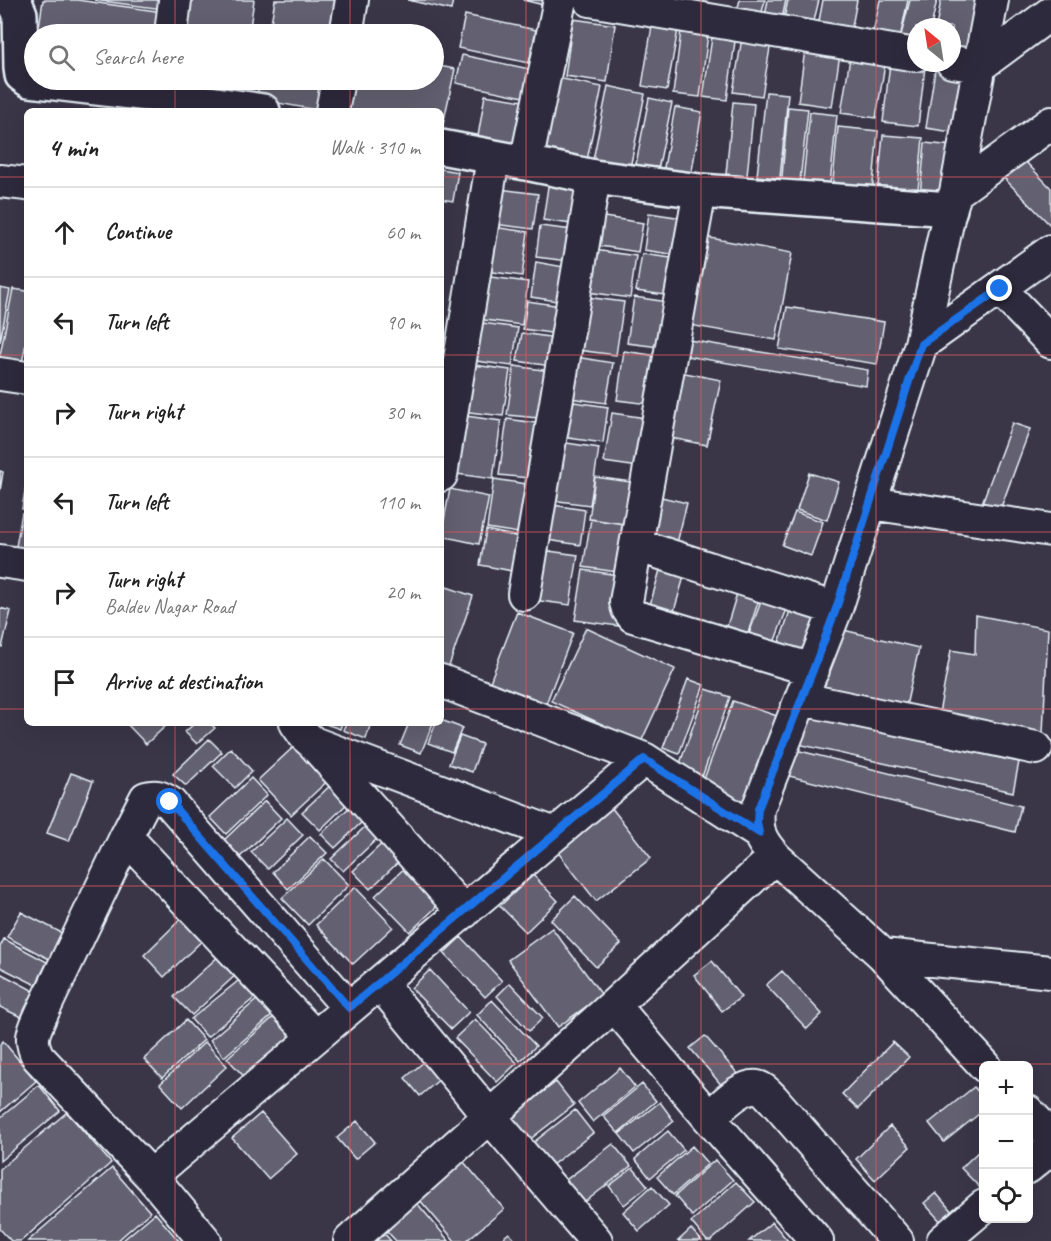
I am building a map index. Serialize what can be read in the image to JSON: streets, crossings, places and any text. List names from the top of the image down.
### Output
{
  "north": "top left",
  "page": {
    "search": "Search here",
    "heading": ["4 min", "Walk · 310 m"],
    "list": [
      ["Continue", "60 m"],
      ["Turn left", "90 m"],
      ["Turn right", "30 m"],
      ["Turn left", "110 m"],
      ["Turn right", "Baldev Nagar Road", "20 m"],
      "Arrive at destination"
    ],
    "map_buttons": ["+", "−"]
  }
}
